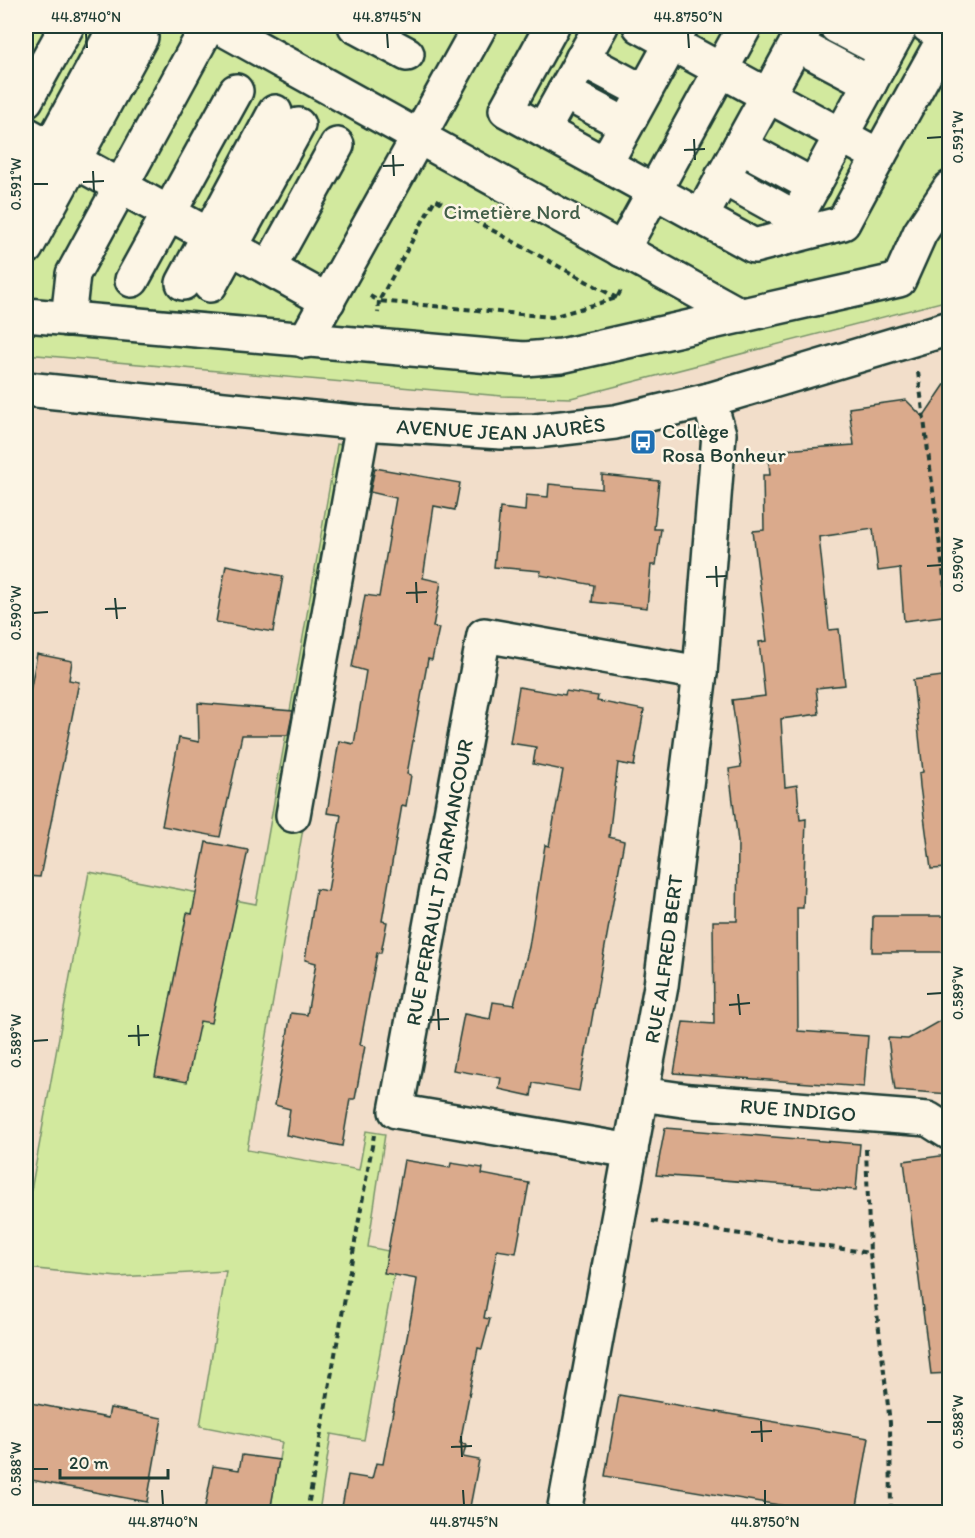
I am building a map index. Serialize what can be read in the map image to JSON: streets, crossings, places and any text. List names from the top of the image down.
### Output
{
  "streets": {
    "street": [
      "AVENUE JEAN JAURÈS",
      "RUE PERRAULT D'ARMANCOUR",
      "RUE ALFRED BERT",
      "RUE INDIGO"
    ]
  },
  "crossings": [
    ["AVENUE JEAN JAURÈS", "RUE ALFRED BERT"],
    ["RUE PERRAULT D'ARMANCOUR", "RUE ALFRED BERT"],
    ["RUE ALFRED BERT", "RUE INDIGO"]
  ],
  "parks": ["Cimetière Nord"],
  "places": {
    "bus stop": ["Collège Rosa Bonheur"]
  },
  "scale_bar": "20 m",
  "coordinates": [
    "44.8740°N",
    "44.8745°N",
    "44.8750°N",
    "0.591°W",
    "0.590°W",
    "0.589°W",
    "0.588°W"
  ]
}
